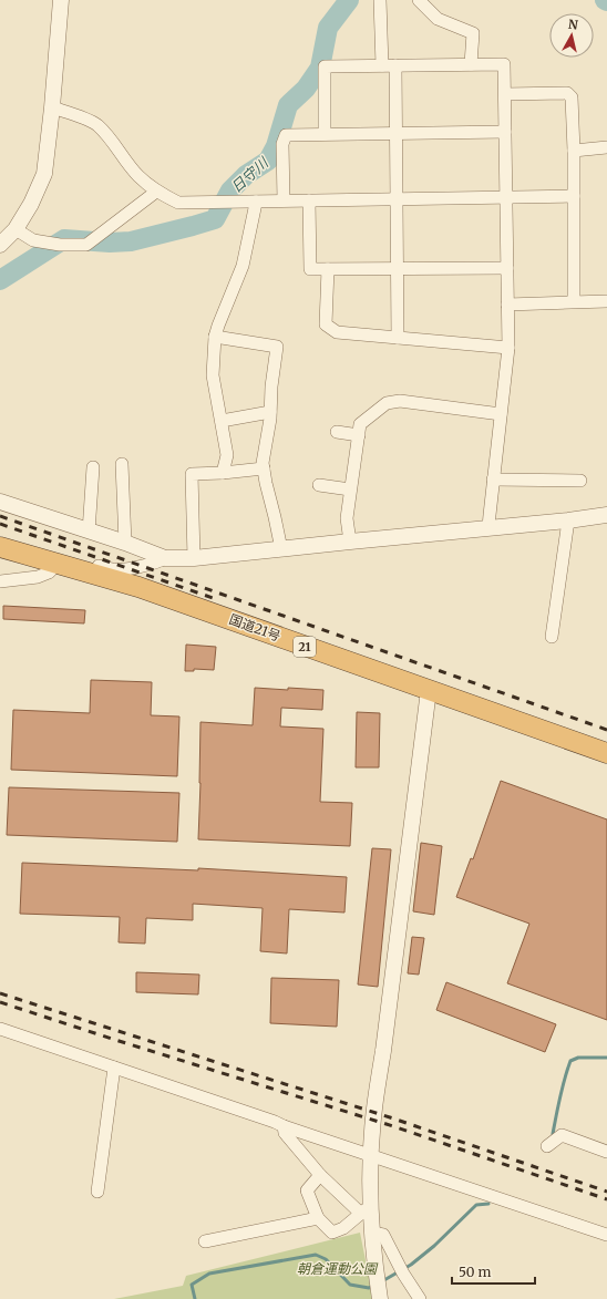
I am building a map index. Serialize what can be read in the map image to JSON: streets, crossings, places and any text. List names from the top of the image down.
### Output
{
  "streets": {
    "highway": ["国道21号", "21"]
  },
  "water": ["日守川"],
  "parks": ["朝倉運動公園"],
  "scale_bar": "50 m",
  "north": "top"
}
